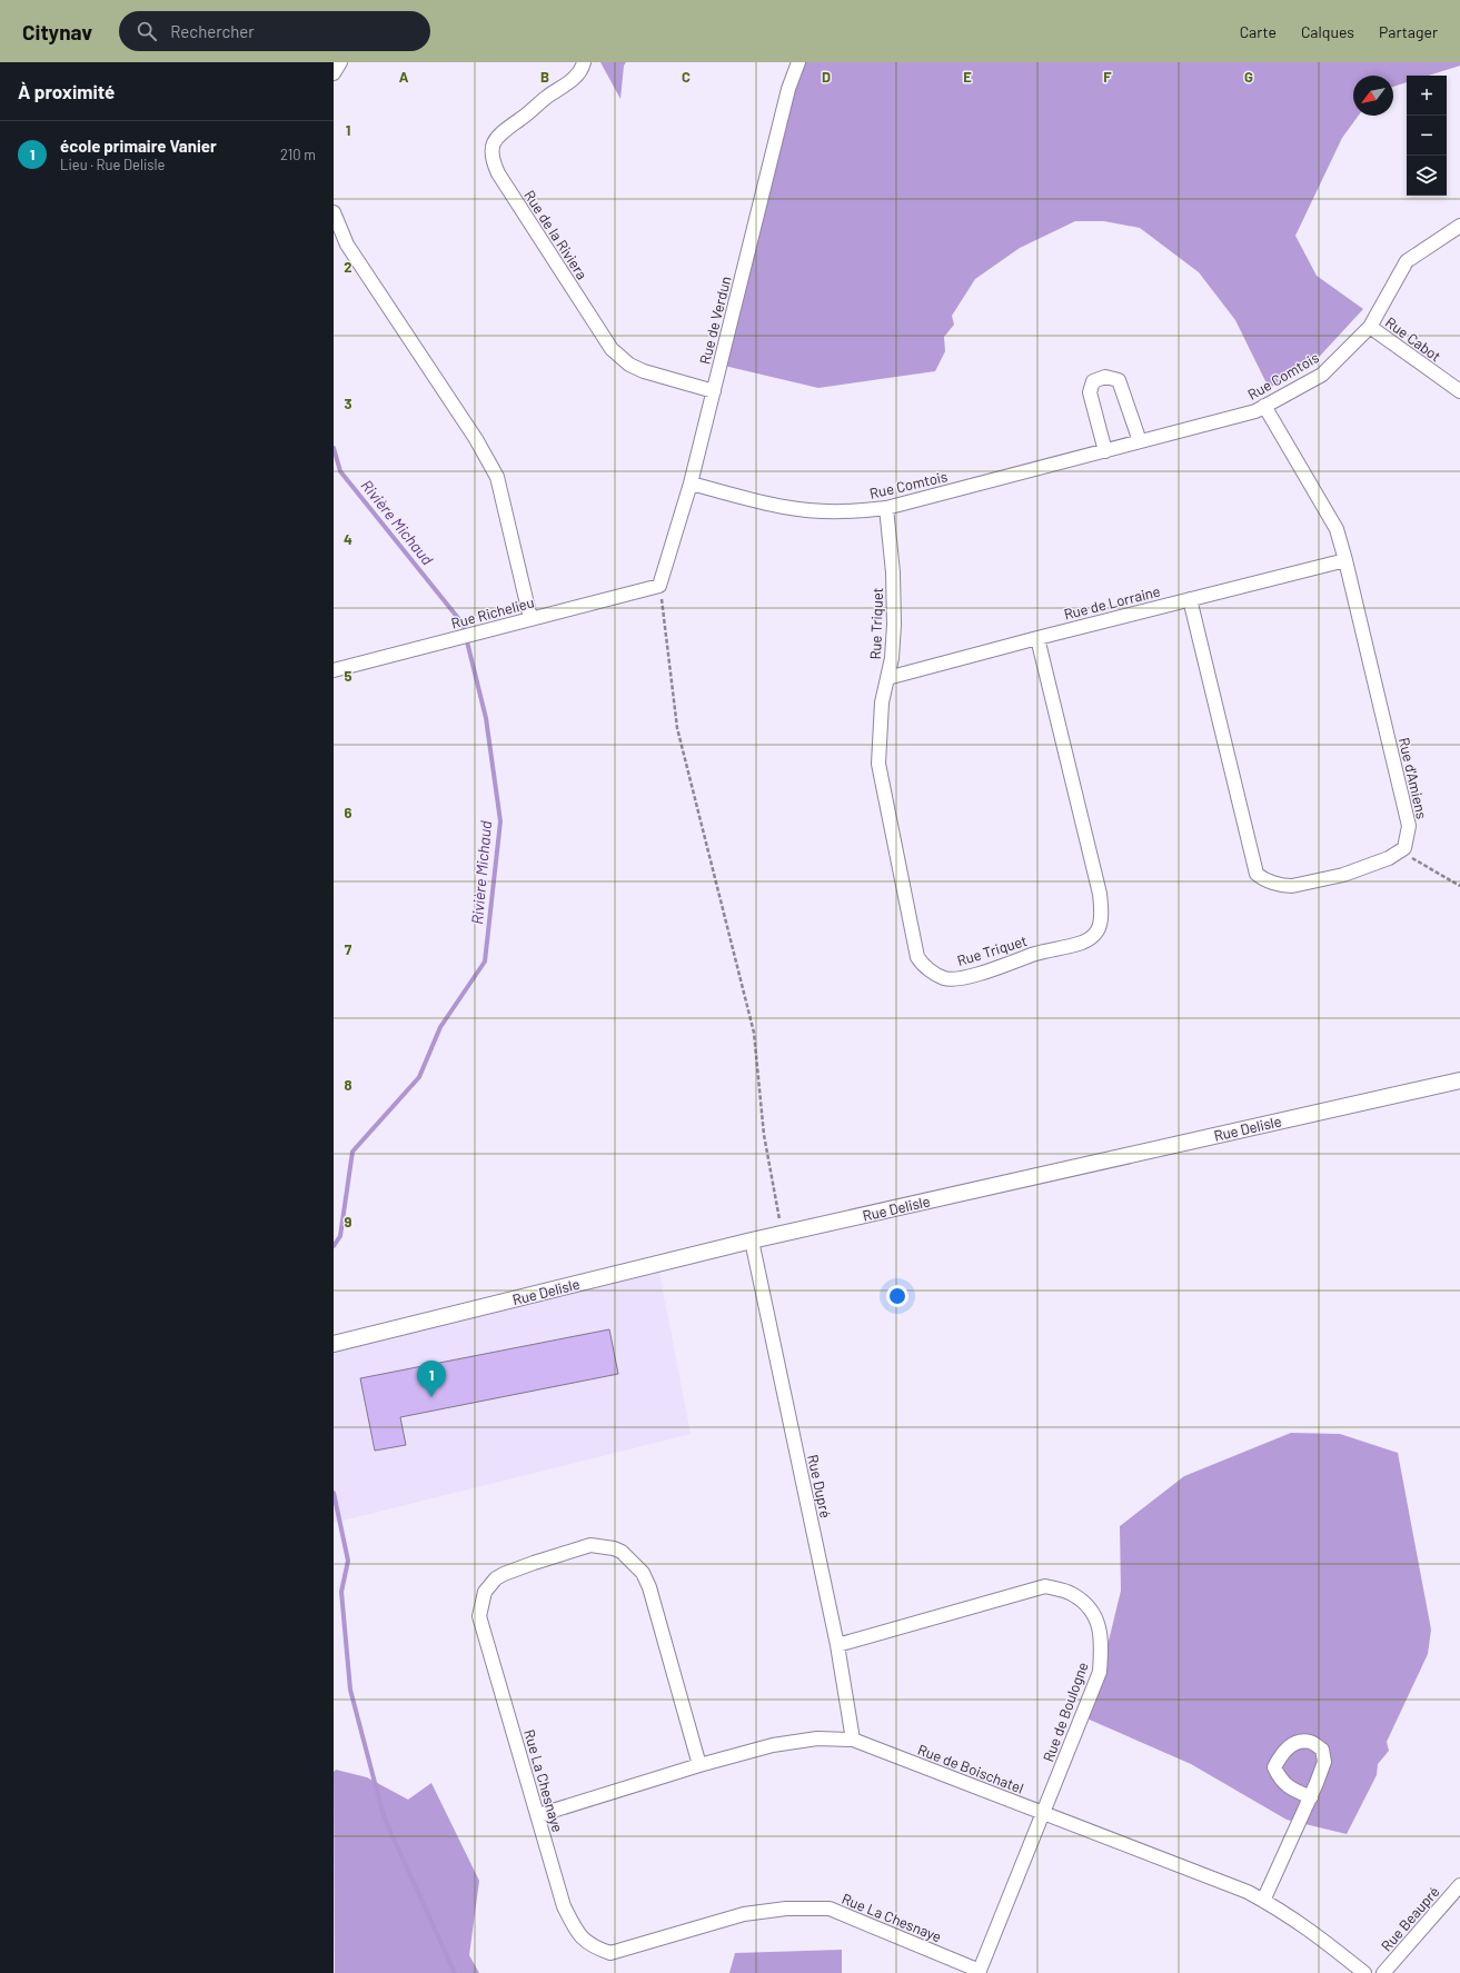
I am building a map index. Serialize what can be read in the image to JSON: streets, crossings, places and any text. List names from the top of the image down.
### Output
{
  "streets": {
    "street": [
      "Rue de la Riviera",
      "Rue de Verdun",
      "Rue Cabot",
      "Rue Comtois",
      "Rue de Lorraine",
      "Rue Richelieu",
      "Rue Triquet",
      "Rue d'Amiens",
      "Rue Delisle",
      "Rue Dupré",
      "Rue de Boulogne",
      "Rue de Boischatel",
      "Rue La Chesnaye",
      "Rue Beaupré"
    ]
  },
  "crossings": [
    ["Rue de la Riviera", "Rue de Verdun"],
    ["Rue de Verdun", "Rue Comtois"],
    ["Rue de Verdun", "Rue Richelieu"],
    ["Rue Cabot", "Rue Comtois"],
    ["Rue Comtois", "Rue Triquet"],
    ["Rue Comtois", "Rue d'Amiens"],
    ["Rue de Lorraine", "Rue Triquet"],
    ["Rue de Lorraine", "Rue d'Amiens"],
    ["Rue Delisle", "Rue Dupré"],
    ["Rue Dupré", "Rue de Boulogne"],
    ["Rue Dupré", "Rue de Boischatel"],
    ["Rue de Boulogne", "Rue de Boischatel"],
    ["Rue de Boulogne", "Rue La Chesnaye"],
    ["Rue de Boischatel", "Rue La Chesnaye"]
  ],
  "water": ["Rivière Michaud"],
  "north": "bottom left",
  "page": {
    "header": "Citynav",
    "search": "Rechercher",
    "nav": ["Carte", "Calques", "Partager"],
    "heading": "À proximité",
    "map_buttons": ["+", "−"],
    "list": [
      {
        "mark": "1",
        "name": "école primaire Vanier",
        "note": "Lieu · Rue Delisle",
        "value": "210 m"
      }
    ],
    "pins": "1"
  },
  "grid": {
    "columns": [
      "A",
      "B",
      "C",
      "D",
      "E",
      "F",
      "G"
    ],
    "rows": [
      "1",
      "2",
      "3",
      "4",
      "5",
      "6",
      "7",
      "8",
      "9"
    ]
  }
}
